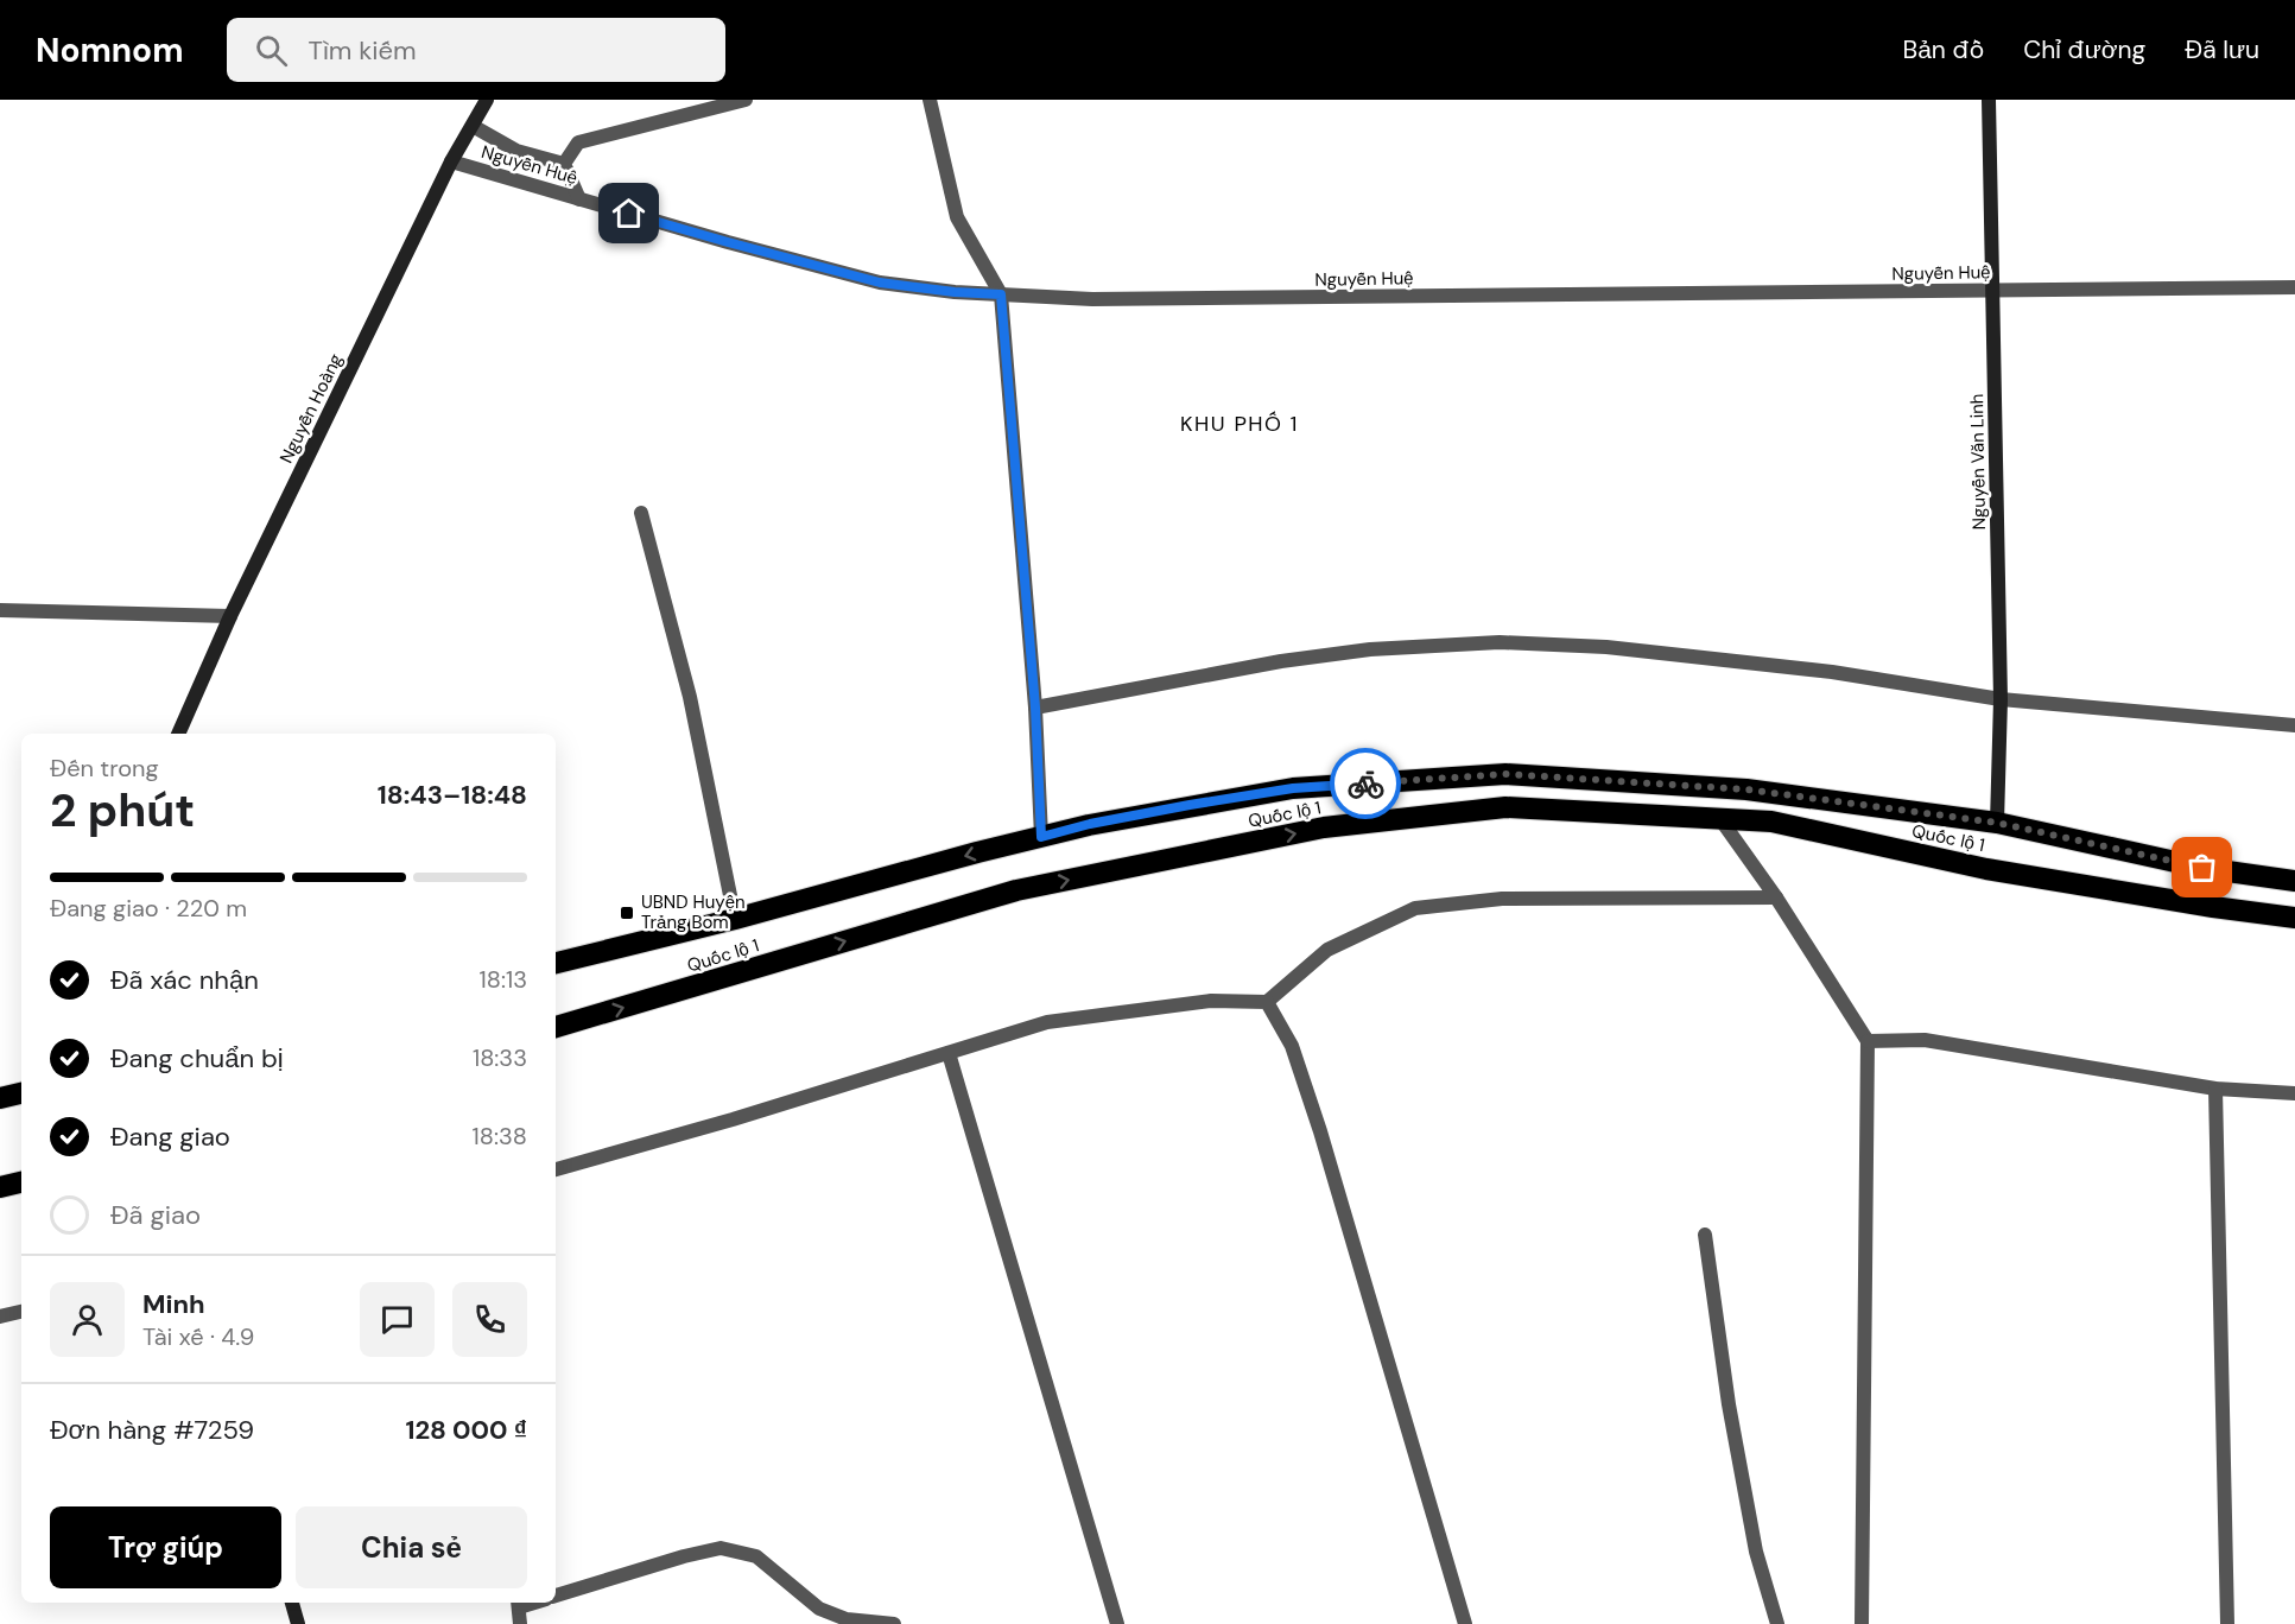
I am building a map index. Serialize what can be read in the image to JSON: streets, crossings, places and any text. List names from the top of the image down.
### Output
{
  "streets": {
    "highway": ["Quốc lộ 1"],
    "street": ["Nguyễn Huệ", "Nguyễn Hoàng", "Nguyễn Văn Linh"]
  },
  "crossings": [
    ["Nguyễn Huệ", "Nguyễn Hoàng"],
    ["Nguyễn Huệ", "Nguyễn Văn Linh"],
    ["Nguyễn Văn Linh", "Quốc lộ 1"]
  ],
  "districts": ["KHU PHỐ 1"],
  "places": {
    "transit": ["UBND Huyện Trảng Bom"]
  },
  "page": {
    "header": "Nomnom",
    "search": "Tìm kiếm",
    "nav": ["Bản đồ", "Chỉ đường", "Đã lưu"],
    "heading": ["2 phút", "Đến trong", "18:43–18:48"],
    "panel": [
      "Minh",
      "Tài xế · 4.9",
      "Đơn hàng #7259",
      "128 000 ₫"
    ],
    "bar": "Đang giao · 220 m",
    "list": [
      ["Đã xác nhận", "18:13"],
      ["Đang chuẩn bị", "18:33"],
      ["Đang giao", "18:38"],
      "Đã giao"
    ],
    "buttons": ["Trợ giúp", "Chia sẻ"]
  }
}
